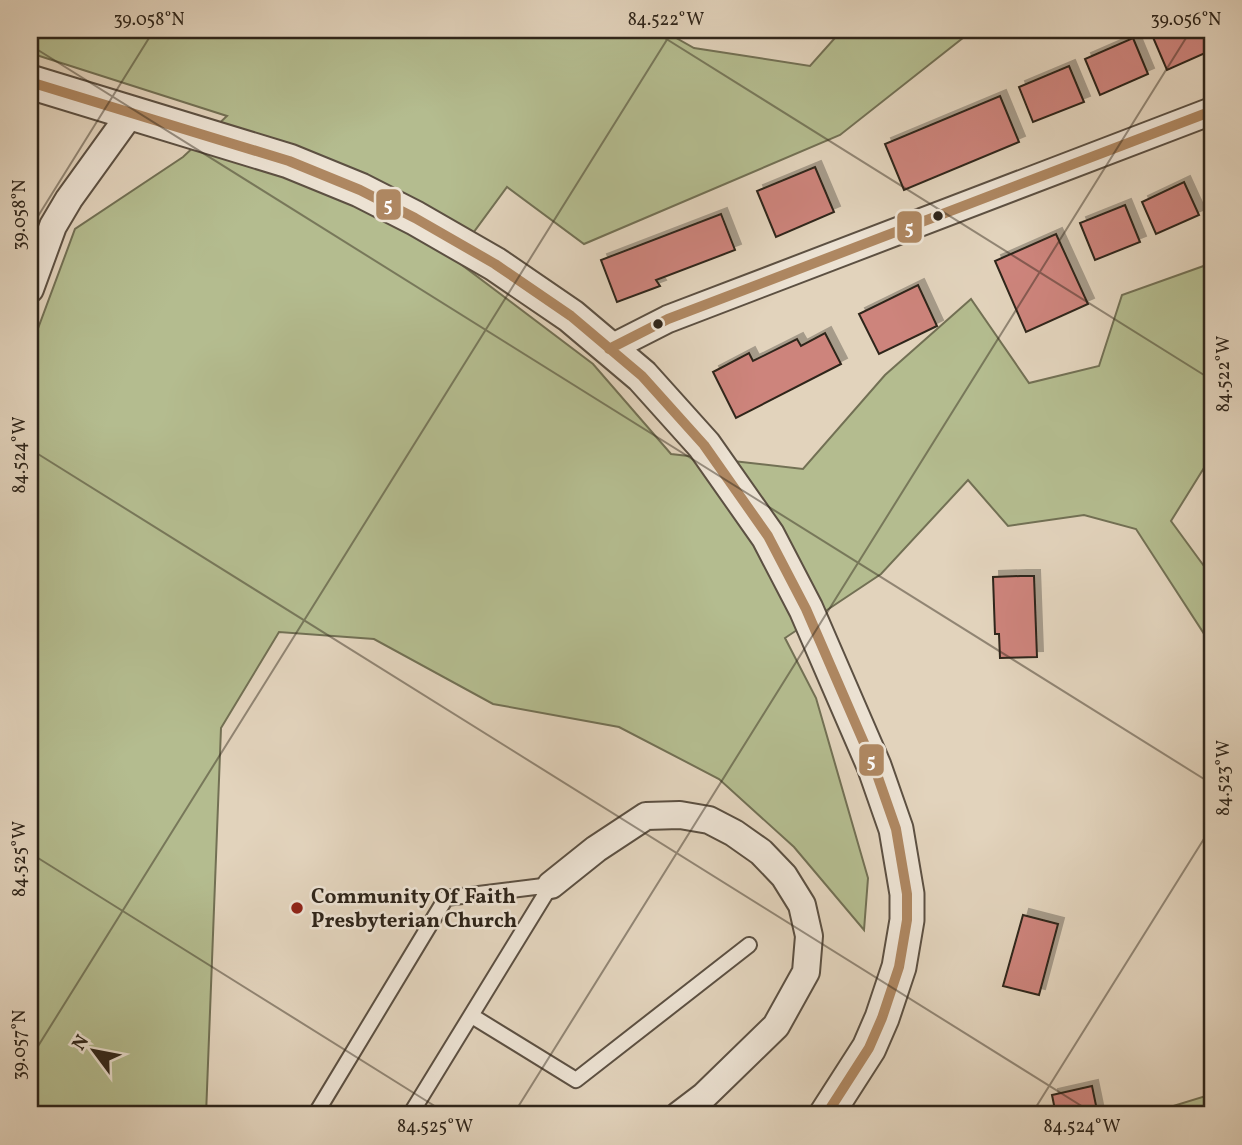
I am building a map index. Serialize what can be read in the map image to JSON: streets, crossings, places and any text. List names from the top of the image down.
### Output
{
  "places": ["Community Of Faith Presbyterian Church"],
  "lines": ["transit line 5"],
  "north": "top left",
  "coordinates": [
    "39.058°N",
    "84.522°W",
    "39.056°N",
    "84.524°W",
    "84.523°W",
    "84.525°W",
    "39.057°N"
  ]
}
